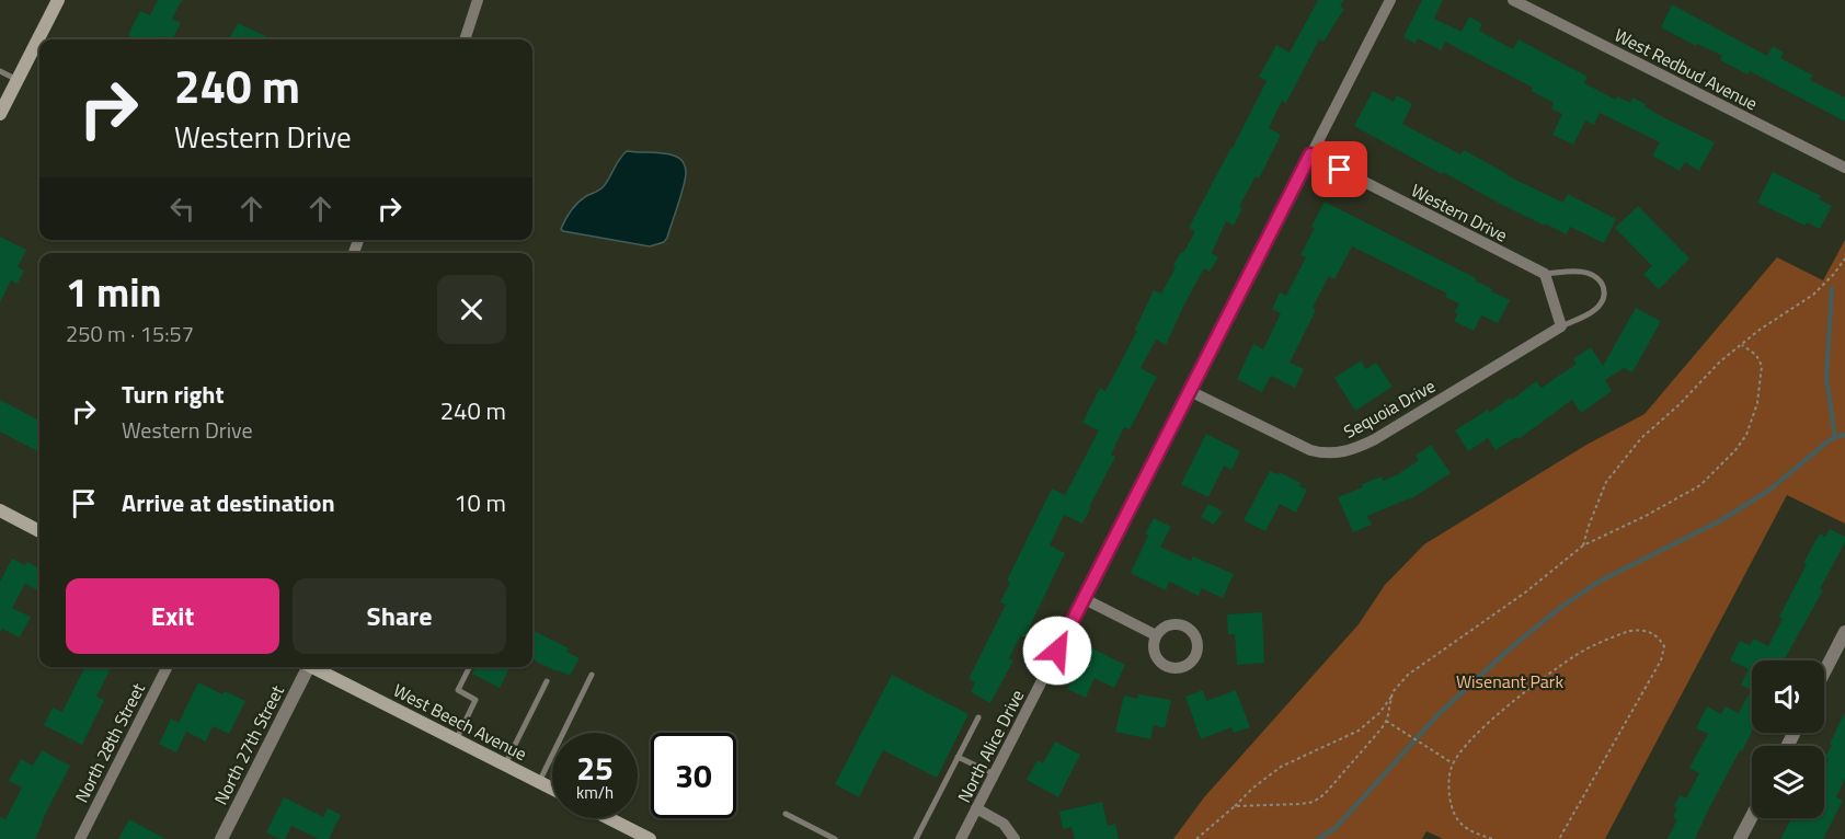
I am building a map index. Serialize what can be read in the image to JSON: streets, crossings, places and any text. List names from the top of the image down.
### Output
{
  "streets": {
    "main road": ["West Beech Avenue"],
    "street": [
      "West Redbud Avenue",
      "Western Drive",
      "Sequoia Drive",
      "North 28th Street",
      "North 27th Street",
      "North Alice Drive"
    ]
  },
  "crossings": [
    ["Western Drive", "North Alice Drive"],
    ["Sequoia Drive", "North Alice Drive"]
  ],
  "parks": ["Wisenant Park"],
  "page": {
    "turn": ["240 m", "Western Drive"],
    "heading": ["1 min", "250 m · 15:57"],
    "list": [
      {
        "name": "Turn right",
        "note": "Western Drive",
        "value": "240 m"
      },
      {
        "name": "Arrive at destination",
        "value": "10 m"
      }
    ],
    "buttons": ["Exit", "Share"],
    "speed": "25 km/h",
    "limit": "30"
  }
}
